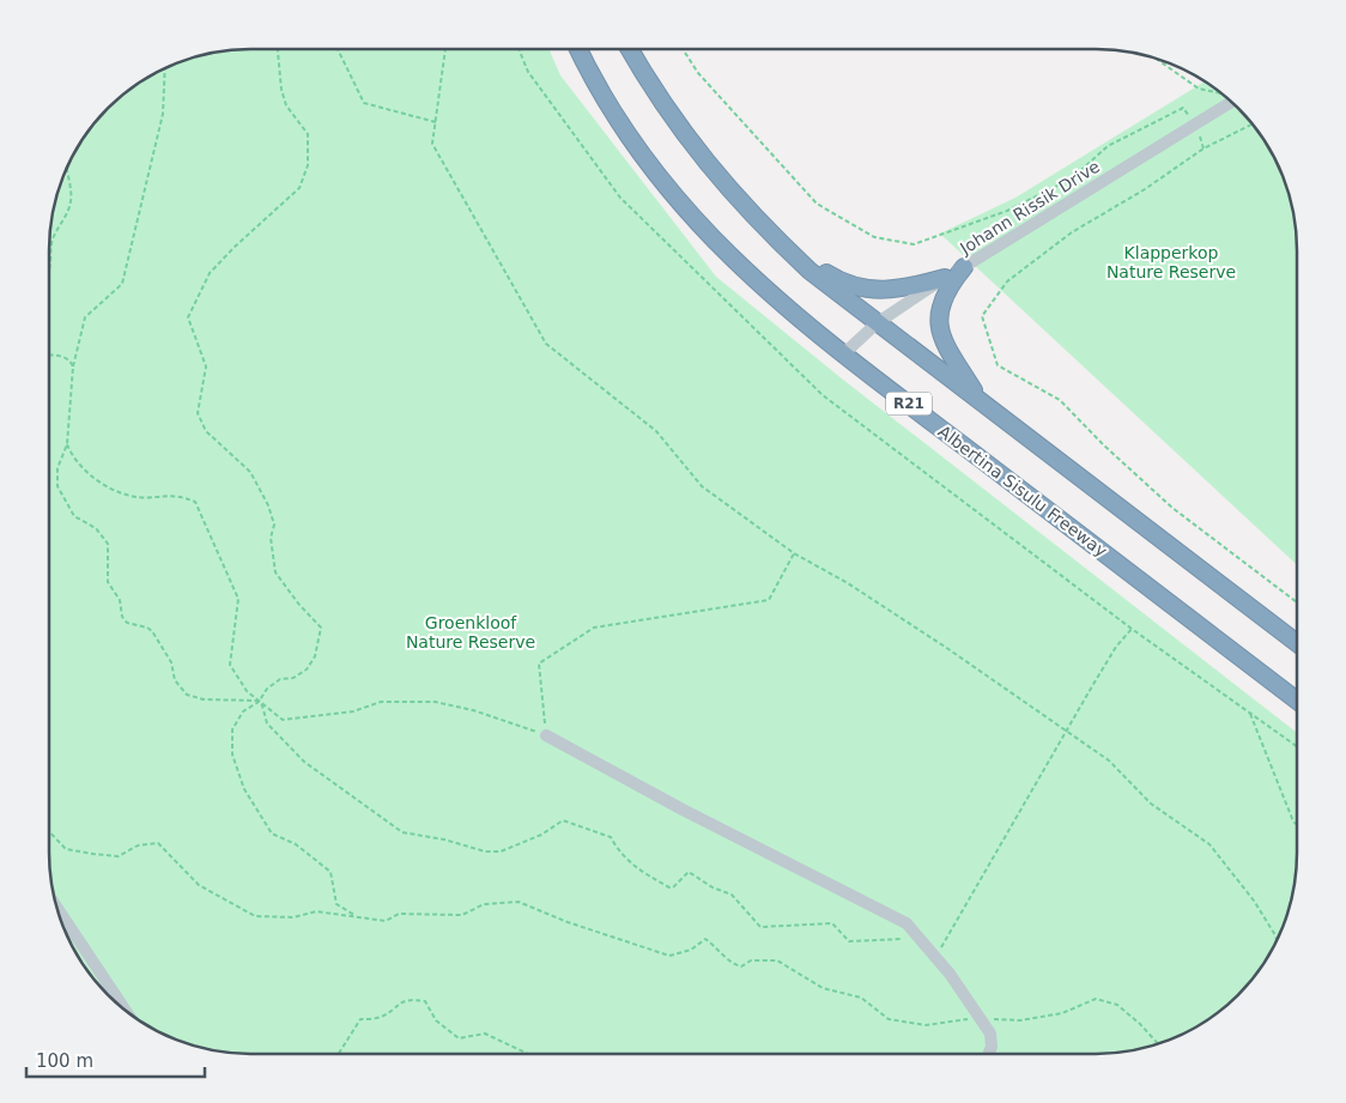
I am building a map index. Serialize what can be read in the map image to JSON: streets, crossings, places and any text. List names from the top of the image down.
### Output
{
  "streets": {
    "highway": ["R21", "Albertina Sisulu Freeway"],
    "street": ["Johann Rissik Drive"]
  },
  "crossings": [
    ["Johann Rissik Drive", "R21"],
    ["Johann Rissik Drive", "Albertina Sisulu Freeway"]
  ],
  "parks": ["Klapperkop Nature Reserve", "Groenkloof Nature Reserve"],
  "scale_bar": "100 m"
}
